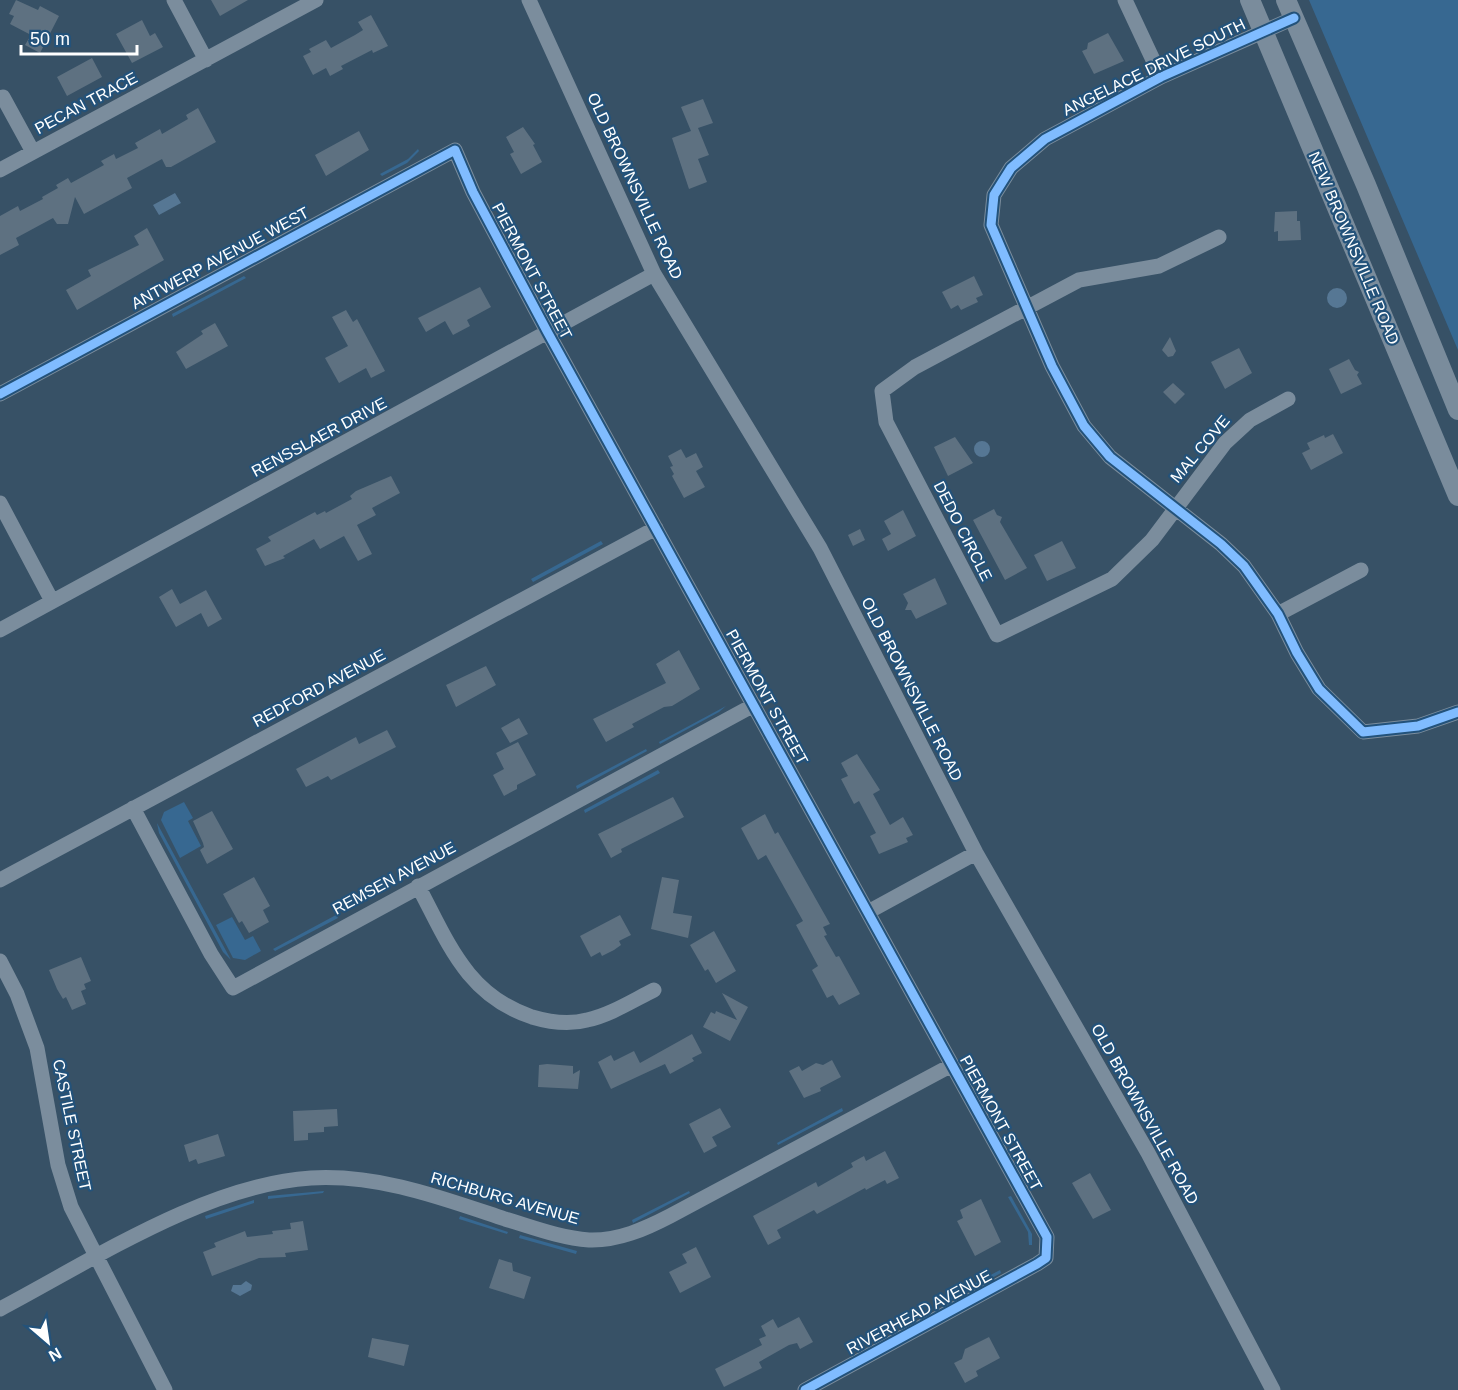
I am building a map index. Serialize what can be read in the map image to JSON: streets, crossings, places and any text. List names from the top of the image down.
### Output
{
  "streets": {
    "main road": ["NEW BROWNSVILLE ROAD"],
    "street": [
      "ANGELACE DRIVE SOUTH",
      "PECAN TRACE",
      "OLD BROWNSVILLE ROAD",
      "ANTWERP AVENUE WEST",
      "PIERMONT STREET",
      "RENSSLAER DRIVE",
      "MAL COVE",
      "DEDO CIRCLE",
      "REDFORD AVENUE",
      "REMSEN AVENUE",
      "CASTILE STREET",
      "RICHBURG AVENUE",
      "RIVERHEAD AVENUE"
    ]
  },
  "crossings": [
    ["ANGELACE DRIVE SOUTH", "NEW BROWNSVILLE ROAD"],
    ["ANGELACE DRIVE SOUTH", "MAL COVE"],
    ["ANGELACE DRIVE SOUTH", "DEDO CIRCLE"],
    ["OLD BROWNSVILLE ROAD", "RENSSLAER DRIVE"],
    ["ANTWERP AVENUE WEST", "PIERMONT STREET"],
    ["PIERMONT STREET", "RENSSLAER DRIVE"],
    ["PIERMONT STREET", "REDFORD AVENUE"],
    ["PIERMONT STREET", "REMSEN AVENUE"],
    ["PIERMONT STREET", "RICHBURG AVENUE"],
    ["PIERMONT STREET", "RIVERHEAD AVENUE"],
    ["MAL COVE", "DEDO CIRCLE"],
    ["REDFORD AVENUE", "REMSEN AVENUE"],
    ["CASTILE STREET", "RICHBURG AVENUE"]
  ],
  "scale_bar": "50 m",
  "north": "bottom right"
}
